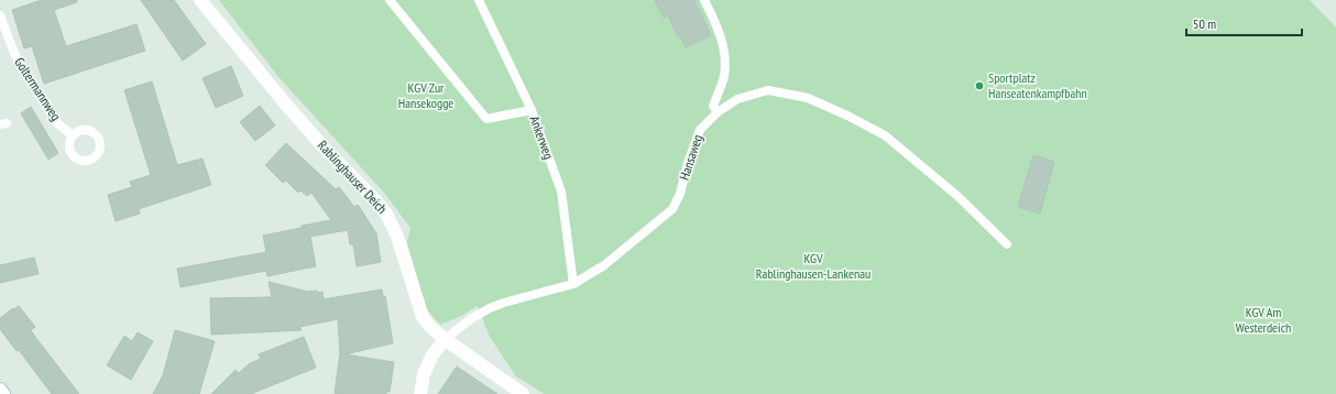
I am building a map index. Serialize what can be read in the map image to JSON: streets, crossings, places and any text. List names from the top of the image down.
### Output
{
  "streets": {
    "street": ["Rablinghauser Deich"],
    "lane": ["Goltermannweg", "Ankerweg", "Hansaweg"]
  },
  "crossings": [
    ["Ankerweg", "Hansaweg"],
    ["Hansaweg", "Rablinghauser Deich"]
  ],
  "parks": ["KGV Zur Hansekogge", "KGV Rablinghausen-Lankenau", "KGV Am Westerdeich"],
  "places": ["Sportplatz Hanseatenkampfbahn"],
  "scale_bar": "50 m"
}
